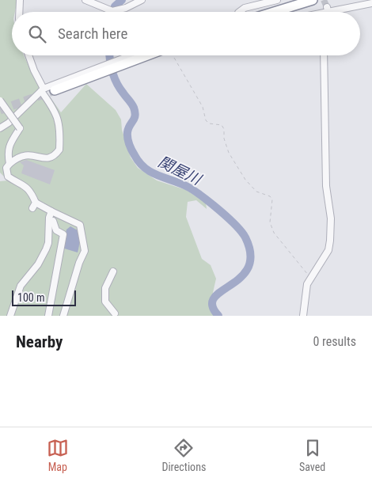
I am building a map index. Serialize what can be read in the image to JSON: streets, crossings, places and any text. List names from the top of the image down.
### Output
{
  "water": ["関屋川"],
  "scale_bar": "100 m",
  "page": {
    "search": "Search here",
    "scale": "100 m",
    "heading": ["Nearby", "0 results"],
    "nav": ["Map", "Directions", "Saved"]
  }
}
